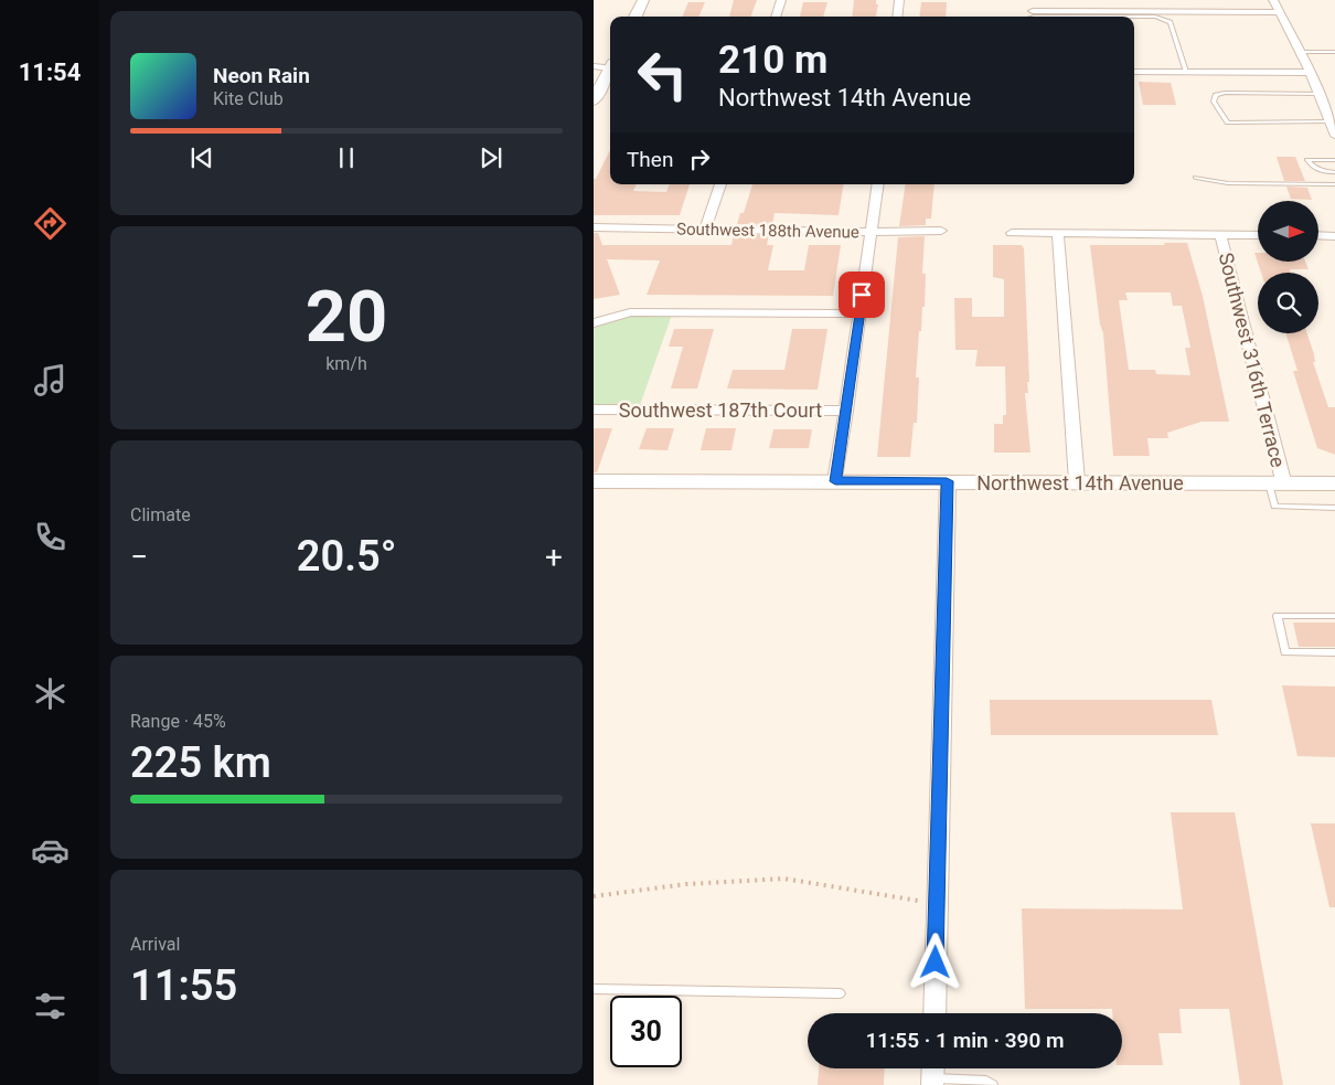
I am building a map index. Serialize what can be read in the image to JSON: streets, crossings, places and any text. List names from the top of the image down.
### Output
{
  "streets": {
    "street": [
      "Southwest 188th Avenue",
      "Southwest 316th Terrace",
      "Southwest 187th Court",
      "Northwest 14th Avenue"
    ]
  },
  "crossings": [
    ["Southwest 316th Terrace", "Northwest 14th Avenue"]
  ],
  "north": "right",
  "page": {
    "tabs": "11:54",
    "turn": ["210 m", "Northwest 14th Avenue"],
    "song": ["Neon Rain", "Kite Club"],
    "then": "Then",
    "tile": [
      ["20", "km/h"],
      "Climate",
      ["Range · 45%", "225 km"],
      ["Arrival", "11:55"]
    ],
    "heat": ["−", "20.5°", "+"],
    "limit": "30",
    "trip": "11:55 · 1 min · 390 m"
  }
}
